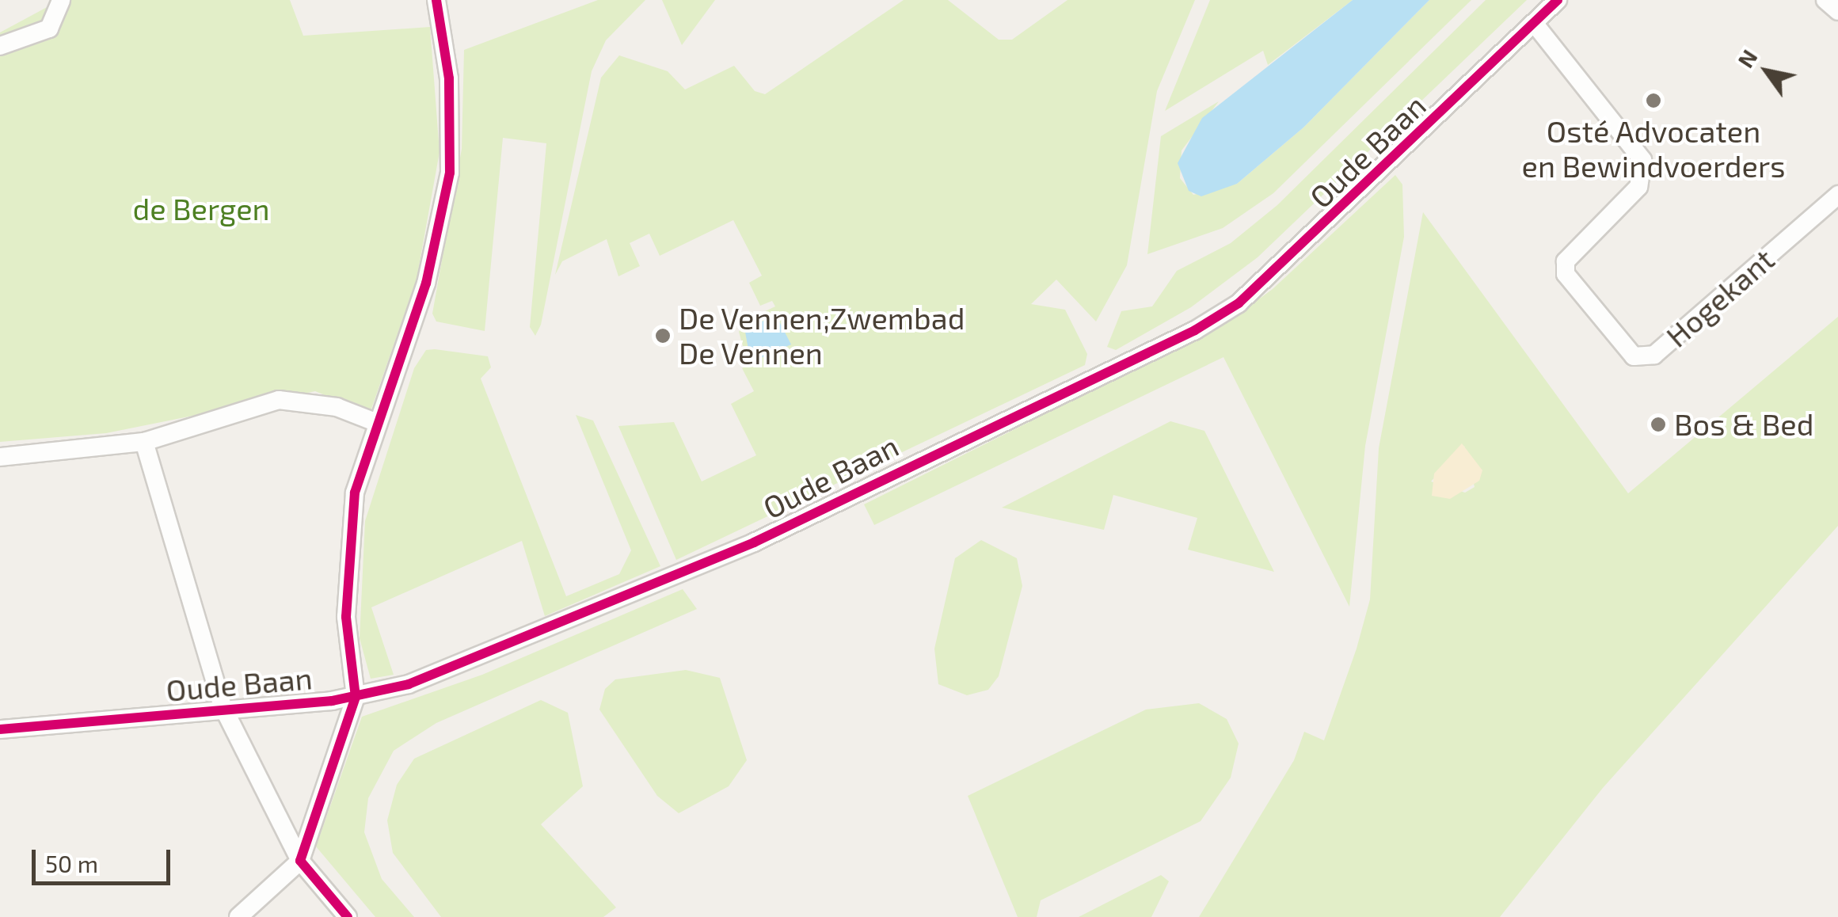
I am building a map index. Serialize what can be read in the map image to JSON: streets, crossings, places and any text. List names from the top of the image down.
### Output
{
  "streets": {
    "street": ["Oude Baan", "Hogekant"]
  },
  "crossings": [
    ["Oude Baan", "Hogekant"]
  ],
  "parks": ["de Bergen"],
  "places": ["Osté Advocaten en Bewindvoerders", "De Vennen;Zwembad De Vennen", "Bos & Bed"],
  "scale_bar": "50 m",
  "north": "top left"
}
